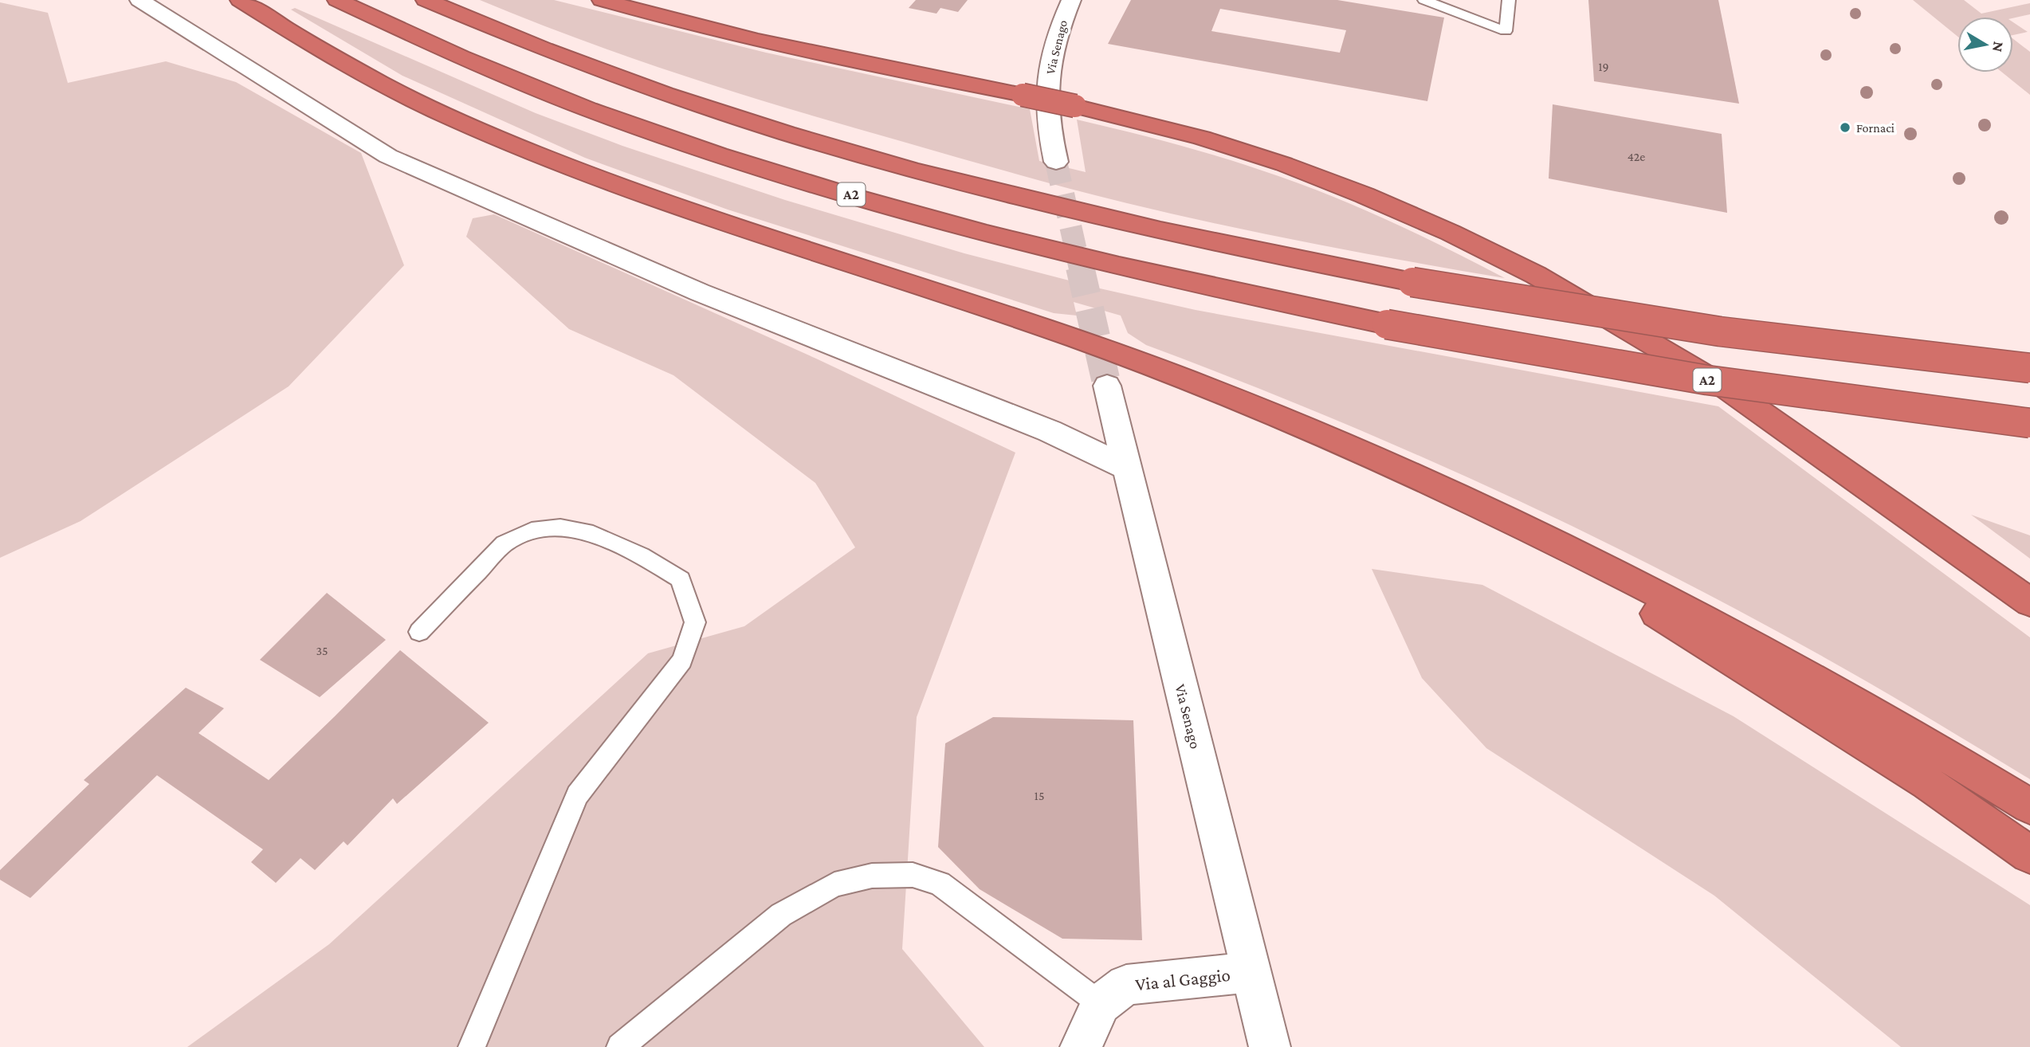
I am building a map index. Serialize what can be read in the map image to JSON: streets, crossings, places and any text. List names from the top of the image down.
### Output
{
  "streets": {
    "highway": ["A2"],
    "street": ["Via Senago", "Via al Gaggio"]
  },
  "crossings": [
    ["Via Senago", "Via al Gaggio"]
  ],
  "places": ["Fornaci"],
  "house_numbers": [
    "19",
    "42e",
    "35",
    "15"
  ],
  "north": "right"
}
